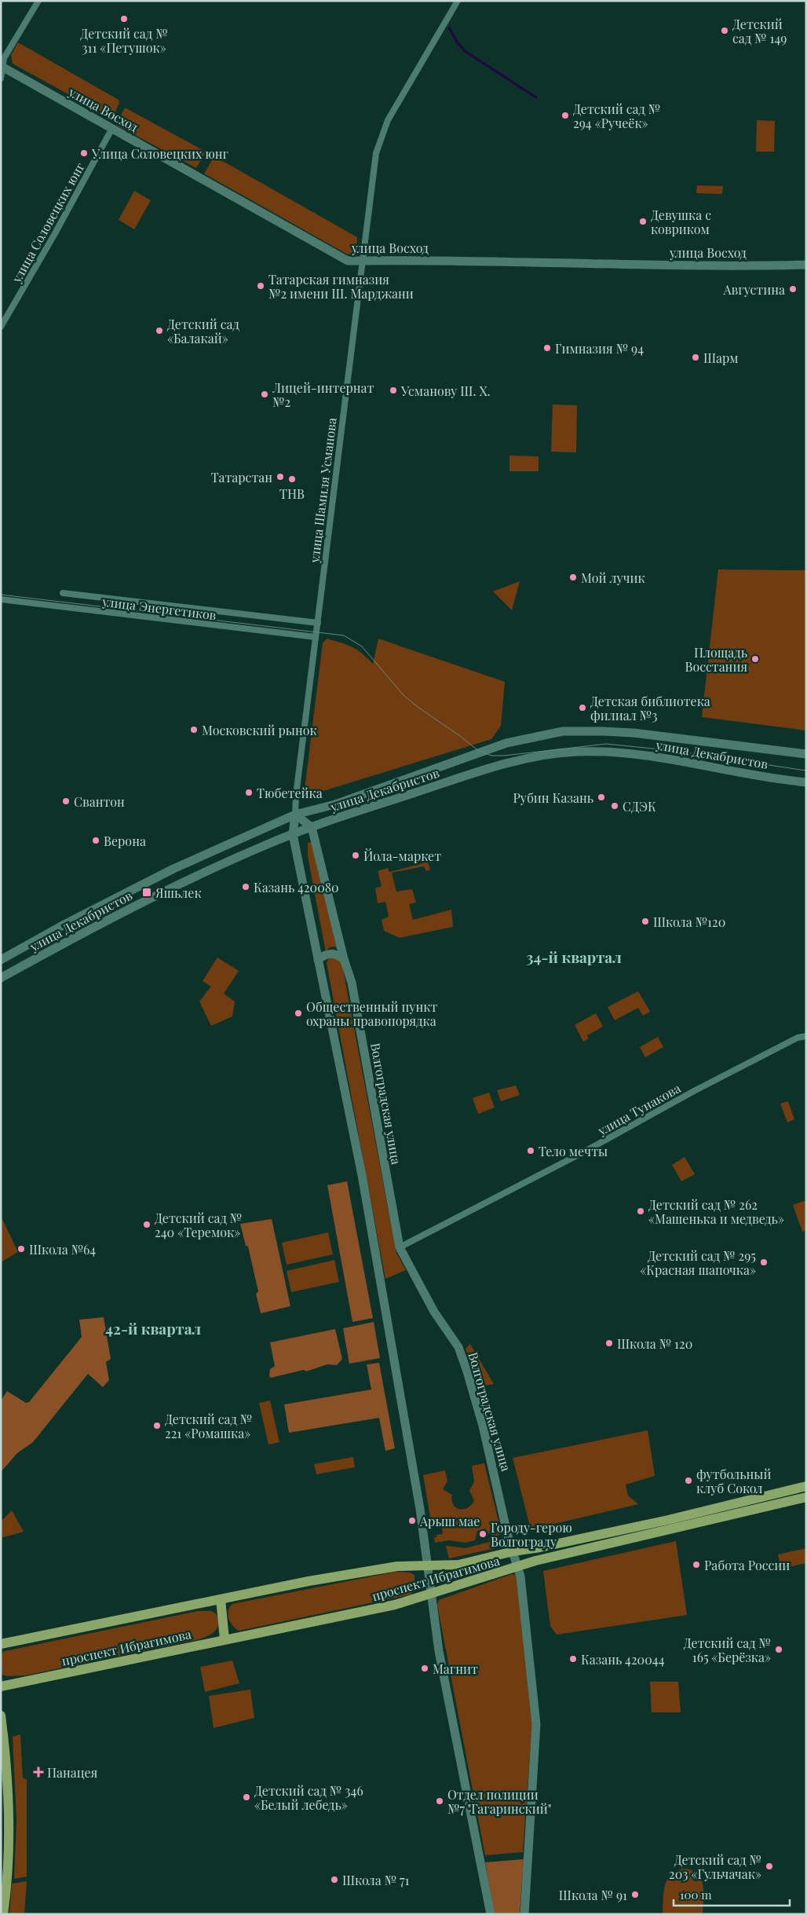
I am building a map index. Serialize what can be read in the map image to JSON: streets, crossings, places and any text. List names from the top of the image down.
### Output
{
  "streets": {
    "main road": [
      "улица Восход",
      "улица Декабристов",
      "Волгоградская улица",
      "проспект Ибрагимова"
    ],
    "street": [
      "улица Соловецких юнг",
      "улица Шамиля Усманова",
      "улица Энергетиков",
      "улица Тунакова"
    ]
  },
  "crossings": [
    ["улица Восход", "улица Соловецких юнг"],
    ["улица Восход", "улица Шамиля Усманова"],
    ["улица Шамиля Усманова", "улица Энергетиков"],
    ["улица Шамиля Усманова", "улица Декабристов"],
    ["улица Декабристов", "Волгоградская улица"],
    ["Волгоградская улица", "улица Тунакова"],
    ["Волгоградская улица", "проспект Ибрагимова"]
  ],
  "districts": ["34-й квартал", "42-й квартал"],
  "places": {
    "other": [
      "Детский сад № 311 «Петушок»",
      "Детский сад № 149",
      "Детский сад № 294 «Ручеёк»",
      "Улица Соловецких юнг",
      "Девушка с ковриком",
      "Татарская гимназия №2 имени Ш. Марджани",
      "Августина",
      "Детский сад «Балакай»",
      "Гимназия № 94",
      "Шарм",
      "Усманову Ш. Х.",
      "Лицей-интернат №2",
      "Татарстан",
      "ТНВ",
      "Мой лучик",
      "Площадь Восстания",
      "Детская библиотека филиал №3",
      "Московский рынок",
      "Тюбетейка",
      "Рубин Казань",
      "Свантон",
      "СДЭК",
      "Верона",
      "Йола-маркет",
      "Казань 420080",
      "Школа №120",
      "Общественный пункт охраны правопорядка",
      "Тело мечты",
      "Детский сад № 262 «Машенька и медведь»",
      "Детский сад № 240 «Теремок»",
      "Школа №64",
      "Детский сад № 295 «Красная шапочка»",
      "Школа № 120",
      "Детский сад № 221 «Ромашка»",
      "футбольный клуб Сокол",
      "Арыш мае",
      "Городу-герою Волгограду",
      "Работа России",
      "Детский сад № 165 «Берёзка»",
      "Казань 420044",
      "Магнит",
      "Детский сад № 346 «Белый лебедь»",
      "Отдел полиции №7 \"Гагаринский\"",
      "Детский сад № 203 «Гульчачак»",
      "Школа № 71",
      "Школа № 91"
    ],
    "transit": ["Яшьлек"],
    "health": ["Панацея"]
  },
  "scale_bar": "100 m"
}
